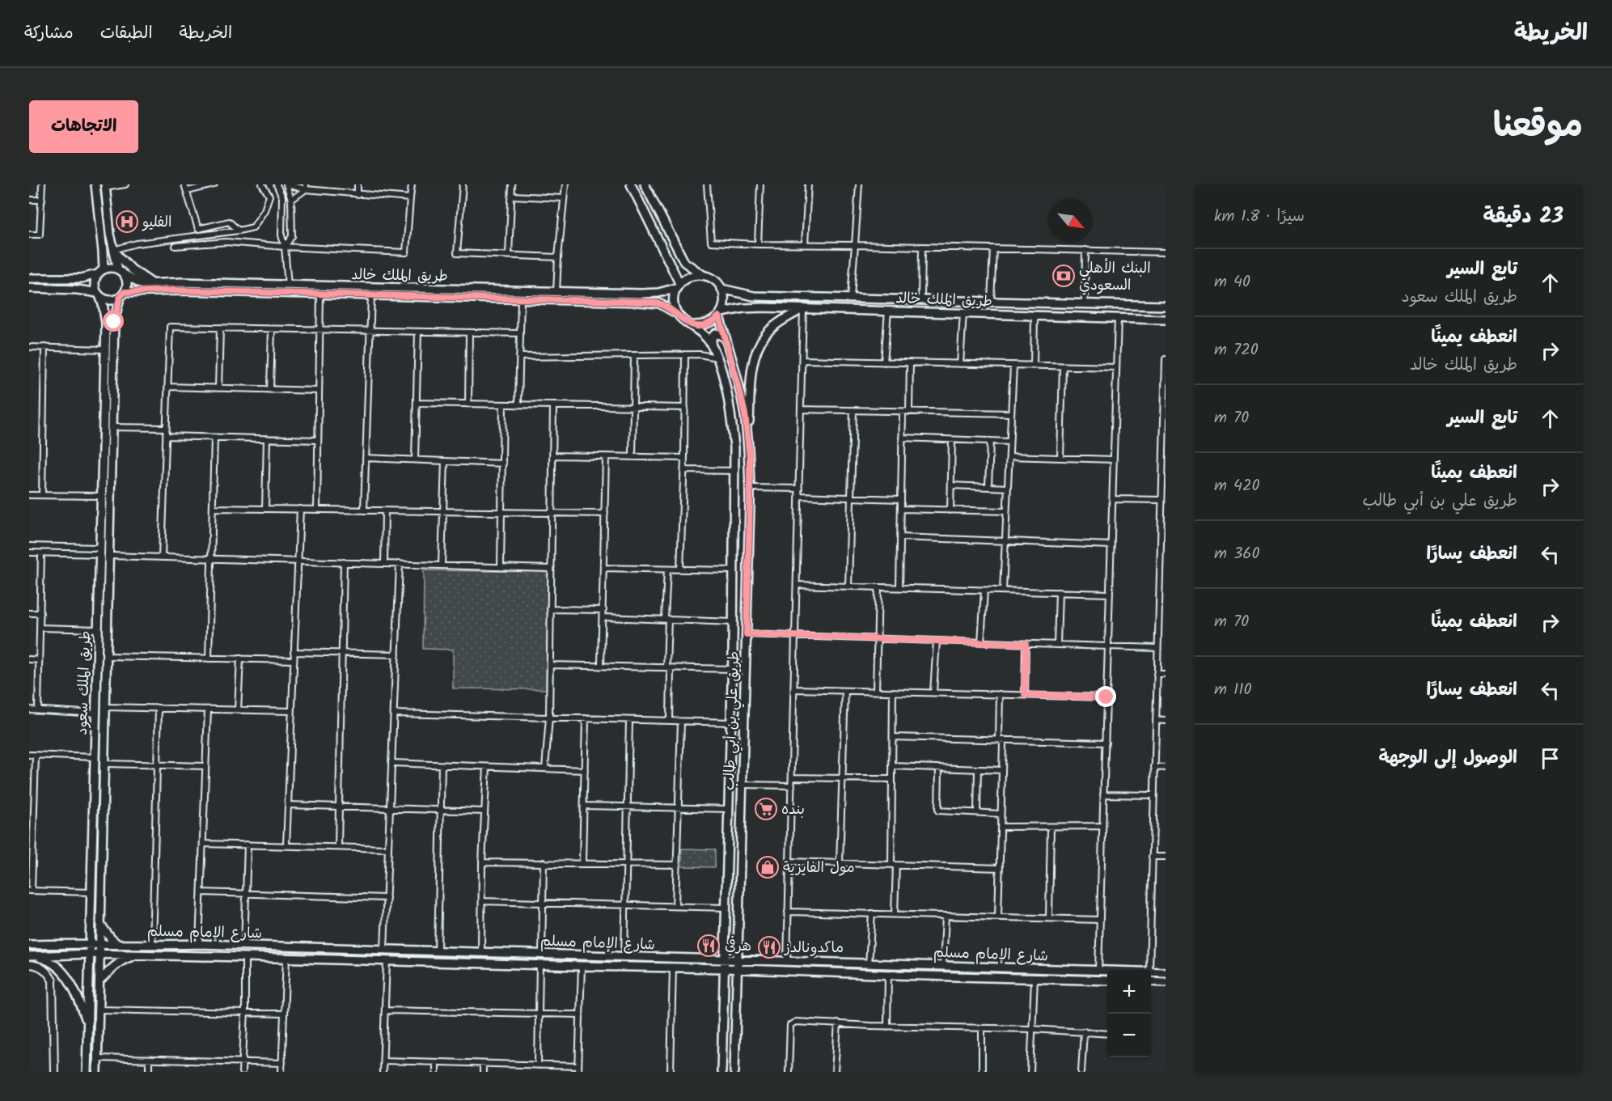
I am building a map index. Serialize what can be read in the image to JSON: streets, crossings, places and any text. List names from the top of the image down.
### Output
{
  "streets": {
    "main road": [
      "طريق الملك خالد",
      "طريق الملك سعود",
      "طريق علي بن أبي طالب",
      "شارع الإمام مسلم"
    ]
  },
  "crossings": [
    ["طريق الملك خالد", "طريق الملك سعود"],
    ["طريق الملك خالد", "طريق علي بن أبي طالب"],
    ["طريق الملك سعود", "شارع الإمام مسلم"],
    ["طريق علي بن أبي طالب", "شارع الإمام مسلم"]
  ],
  "places": {
    "hospital": ["الفليو"],
    "bank": ["البنك الأهلي السعودي"],
    "supermarket": ["بنده"],
    "shop": ["مول الفايزية"],
    "restaurant": ["هرفي", "ماكدونالدز"]
  },
  "north": "bottom right",
  "page": {
    "header": "الخريطة",
    "nav": ["الخريطة", "الطبقات", "مشاركة"],
    "title": "موقعنا",
    "buttons": "الاتجاهات",
    "heading": ["23 دقيقة", "سيرًا · 1.8 km"],
    "list": [
      ["تابع السير", "طريق الملك سعود", "40 m"],
      ["انعطف يمينًا", "طريق الملك خالد", "720 m"],
      ["تابع السير", "70 m"],
      ["انعطف يمينًا", "طريق علي بن أبي طالب", "420 m"],
      ["انعطف يسارًا", "360 m"],
      ["انعطف يمينًا", "70 m"],
      ["انعطف يسارًا", "110 m"],
      "الوصول إلى الوجهة"
    ],
    "map_buttons": ["+", "−"]
  }
}
